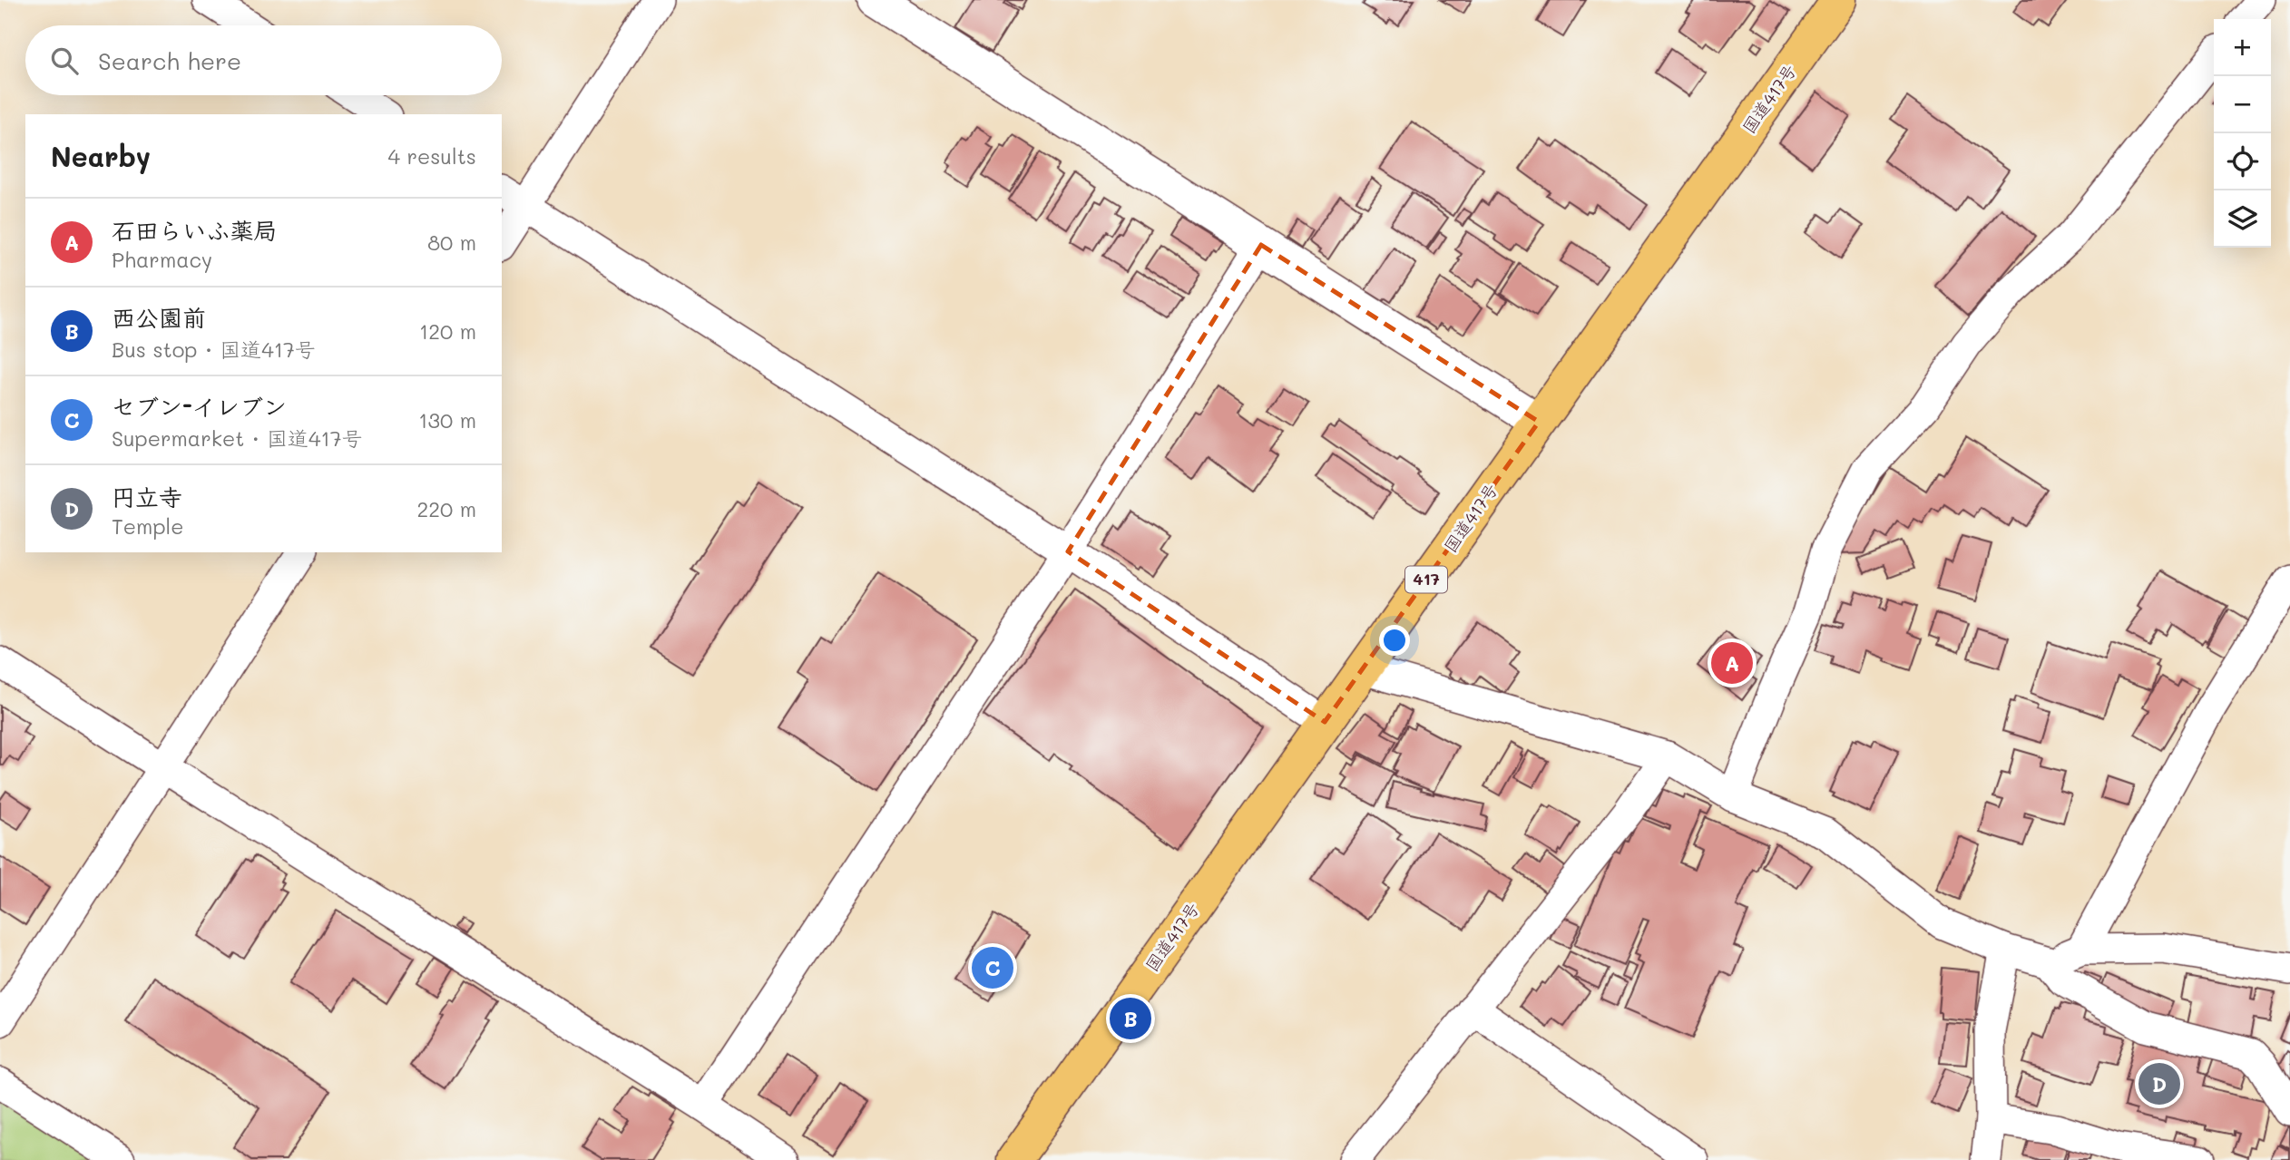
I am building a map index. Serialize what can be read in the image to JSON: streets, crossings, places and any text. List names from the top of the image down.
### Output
{
  "streets": {
    "highway": ["国道417号", "417"]
  },
  "page": {
    "map_buttons": ["+", "−"],
    "search": "Search here",
    "heading": ["Nearby", "4 results"],
    "list": [
      {
        "mark": "A",
        "name": "石田らいふ薬局",
        "note": "Pharmacy",
        "value": "80 m"
      },
      {
        "mark": "B",
        "name": "西公園前",
        "note": "Bus stop · 国道417号",
        "value": "120 m"
      },
      {
        "mark": "C",
        "name": "セブン-イレブン",
        "note": "Supermarket · 国道417号",
        "value": "130 m"
      },
      {
        "mark": "D",
        "name": "円立寺",
        "note": "Temple",
        "value": "220 m"
      }
    ],
    "pins": [
      "A",
      "C",
      "B",
      "D"
    ]
  }
}
